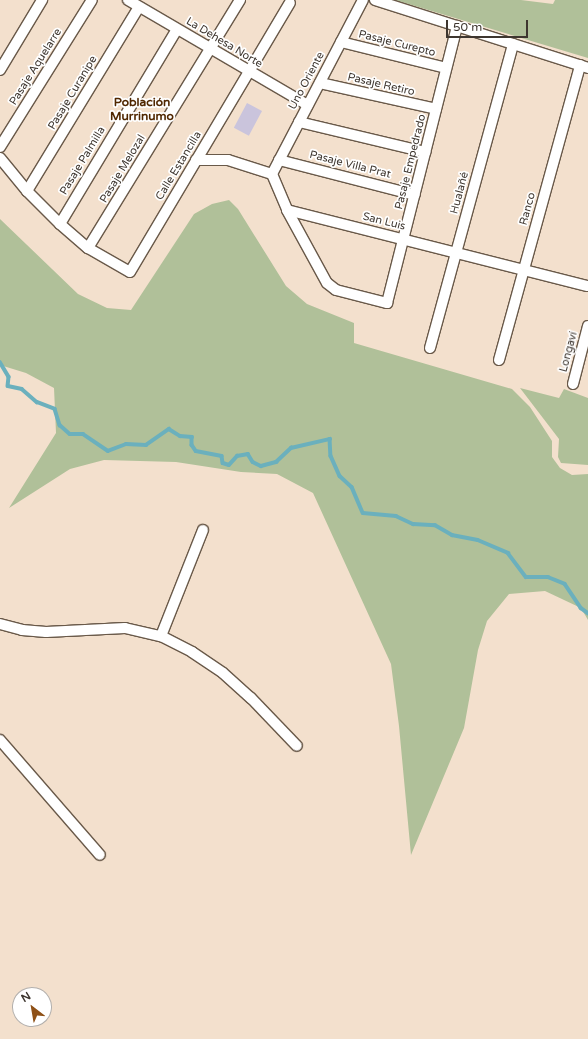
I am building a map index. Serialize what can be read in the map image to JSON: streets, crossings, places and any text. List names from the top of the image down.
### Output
{
  "streets": {
    "street": [
      "La Dehesa Norte",
      "Pasaje Curepto",
      "Pasaje Aquelarre",
      "Uno Oriente",
      "Pasaje Retiro",
      "Pasaje Curanipe",
      "Pasaje Palmilla",
      "Pasaje Empedrado",
      "Pasaje Villa Prat",
      "Calle Estancilla",
      "Pasaje Melozal",
      "Hualañé",
      "Ranco",
      "San Luis",
      "Longaví"
    ]
  },
  "crossings": [
    ["La Dehesa Norte", "Uno Oriente"],
    ["La Dehesa Norte", "Pasaje Curanipe"],
    ["La Dehesa Norte", "Pasaje Palmilla"],
    ["La Dehesa Norte", "Calle Estancilla"],
    ["La Dehesa Norte", "Pasaje Melozal"],
    ["Pasaje Curepto", "Uno Oriente"],
    ["Pasaje Curepto", "Pasaje Empedrado"],
    ["Uno Oriente", "Pasaje Retiro"],
    ["Uno Oriente", "Pasaje Villa Prat"],
    ["Pasaje Retiro", "Pasaje Empedrado"],
    ["Pasaje Empedrado", "Pasaje Villa Prat"],
    ["Pasaje Empedrado", "San Luis"],
    ["Calle Estancilla", "Pasaje Melozal"],
    ["Hualañé", "San Luis"],
    ["Ranco", "San Luis"]
  ],
  "districts": ["Población Murrinumo"],
  "scale_bar": "50 m",
  "north": "top left"
}
